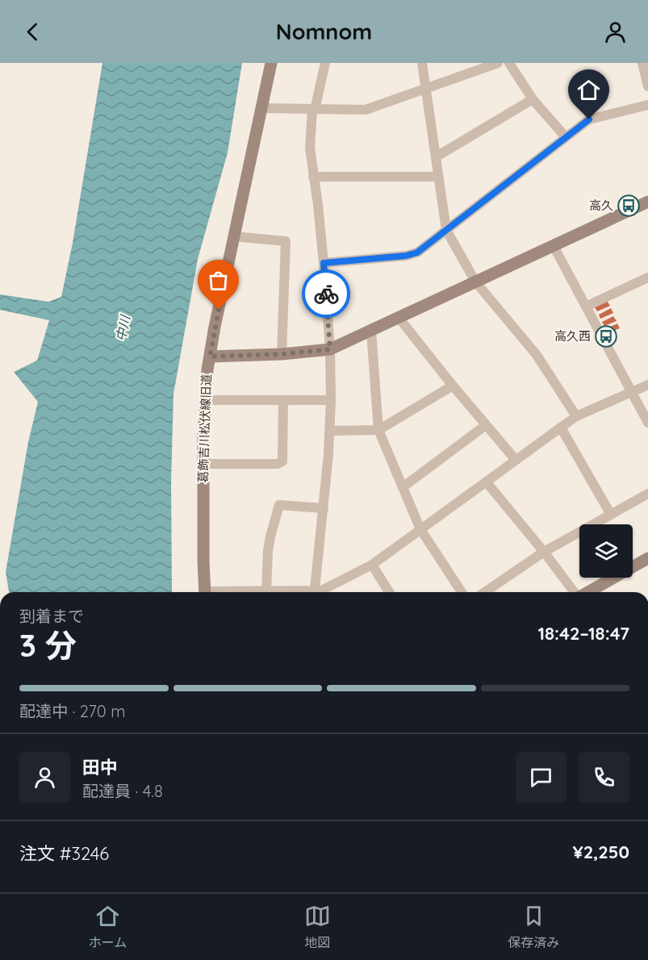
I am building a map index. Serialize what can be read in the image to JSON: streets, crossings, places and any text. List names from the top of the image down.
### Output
{
  "streets": {
    "street": ["葛飾吉川松伏線旧道"]
  },
  "water": ["中川"],
  "places": {
    "bus stop": ["高久", "高久西"]
  },
  "page": {
    "header": "Nomnom",
    "heading": ["3 分", "到着まで", "18:42–18:47"],
    "panel": [
      "田中",
      "配達員 · 4.8",
      "注文 #3246",
      "¥2,250"
    ],
    "bar": "配達中 · 270 m",
    "tabs": ["ホーム", "地図", "保存済み"]
  }
}
